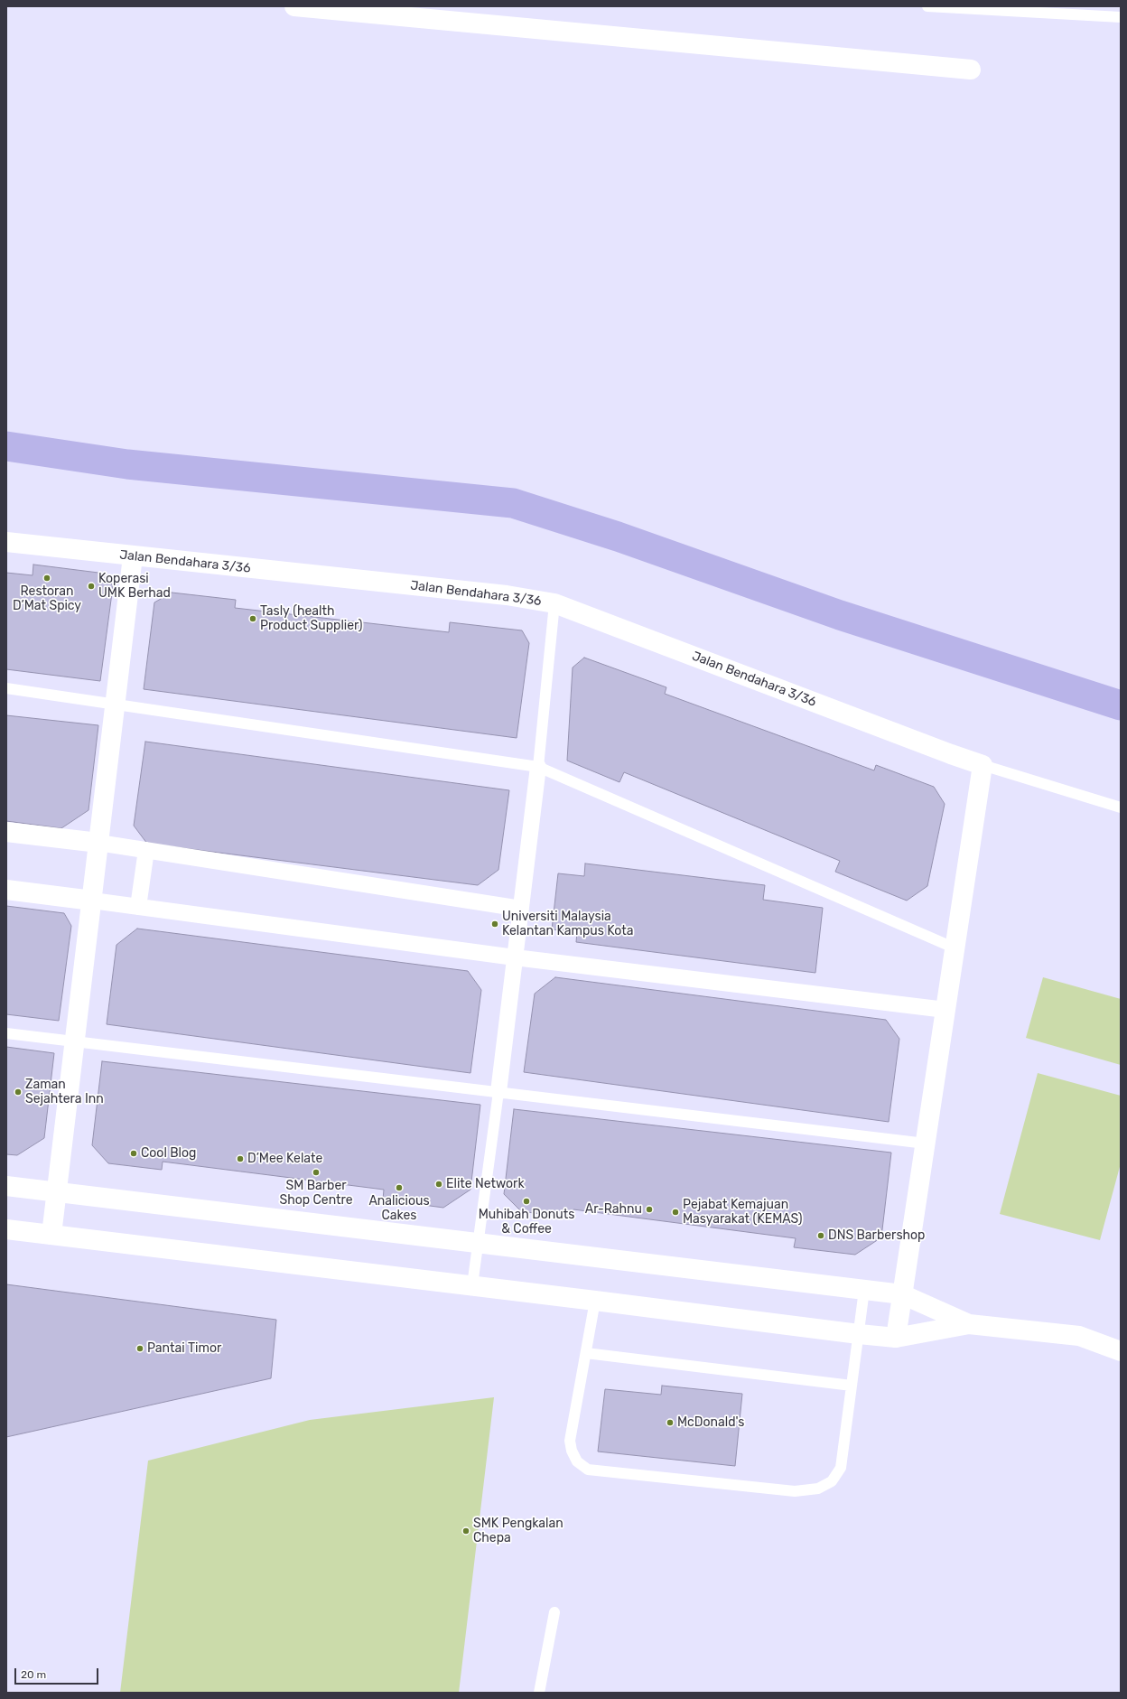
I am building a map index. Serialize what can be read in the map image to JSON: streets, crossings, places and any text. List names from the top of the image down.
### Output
{
  "streets": {
    "street": ["Jalan Bendahara 3/36"]
  },
  "places": [
    "Restoran D’Mat Spicy",
    "Koperasi UMK Berhad",
    "Tasly (health Product Supplier)",
    "Universiti Malaysia Kelantan Kampus Kota",
    "Zaman Sejahtera Inn",
    "Cool Blog",
    "D’Mee Kelate",
    "SM Barber Shop Centre",
    "Elite Network",
    "Analicious Cakes",
    "Muhibah Donuts & Coffee",
    "Ar-Rahnu",
    "Pejabat Kemajuan Masyarakat (KEMAS)",
    "DNS Barbershop",
    "Pantai Timor",
    "McDonald's",
    "SMK Pengkalan Chepa"
  ],
  "scale_bar": "20 m"
}
